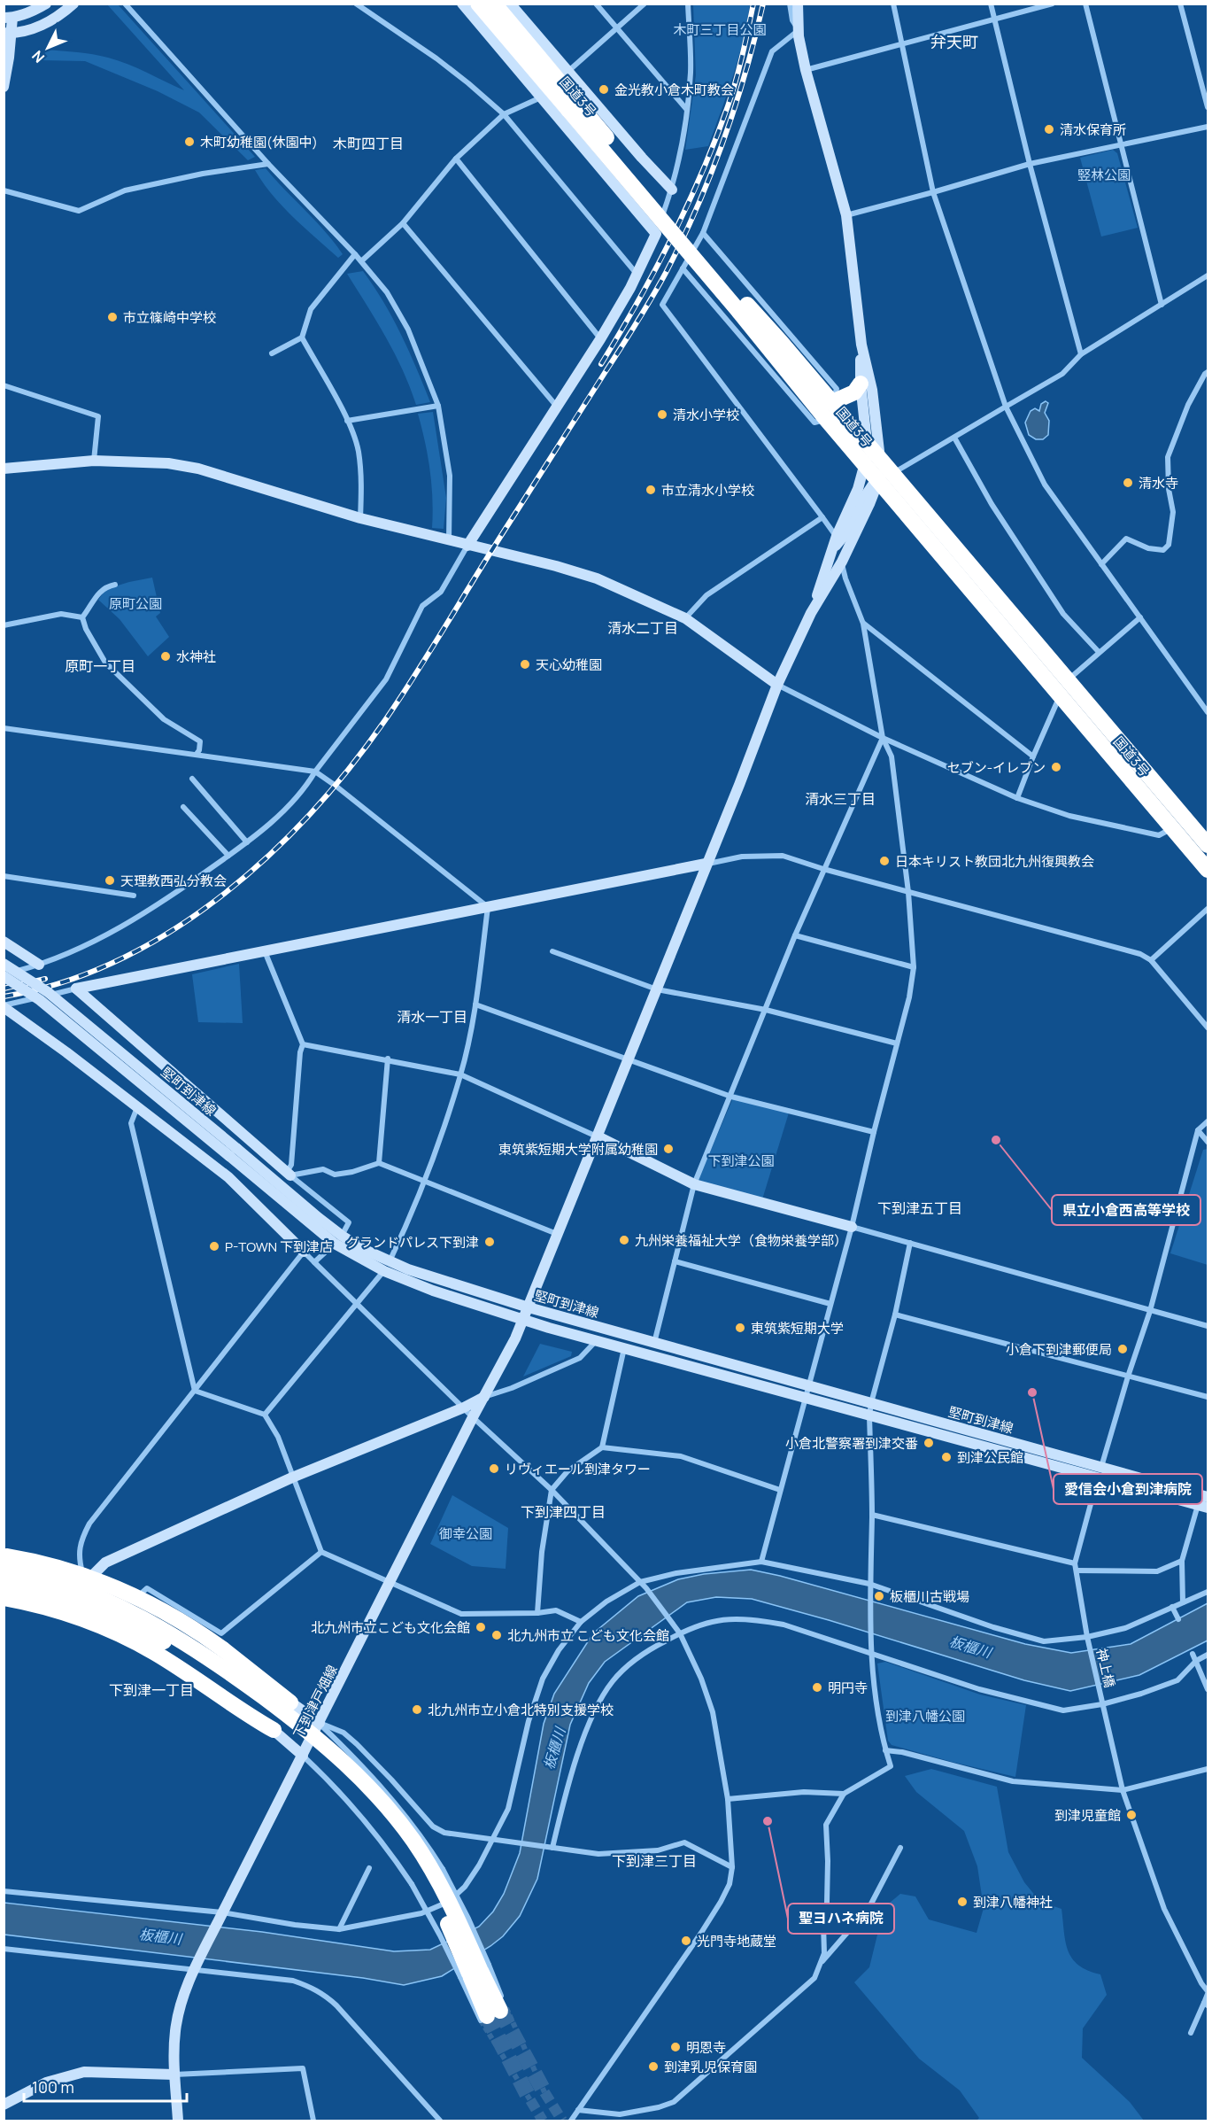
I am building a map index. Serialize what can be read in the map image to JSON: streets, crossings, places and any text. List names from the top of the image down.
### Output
{
  "streets": {
    "highway": ["国道3号"],
    "street": ["堅町到津線", "神上橋", "下到津戸畑線"]
  },
  "crossings": [
    ["堅町到津線", "下到津戸畑線"]
  ],
  "districts": [
    "弁天町",
    "木町四丁目",
    "清水二丁目",
    "原町一丁目",
    "清水三丁目",
    "清水一丁目",
    "下到津五丁目",
    "下到津四丁目",
    "下到津一丁目",
    "下到津三丁目"
  ],
  "water": ["板櫃川"],
  "parks": [
    "木町三丁目公園",
    "竪林公園",
    "原町公園",
    "下到津公園",
    "御幸公園",
    "到津八幡公園"
  ],
  "places": [
    "金光教小倉木町教会",
    "清水保育所",
    "木町幼稚園(休園中)",
    "市立篠崎中学校",
    "清水小学校",
    "清水寺",
    "市立清水小学校",
    "水神社",
    "天心幼稚園",
    "セブン-イレブン",
    "日本キリスト教団北九州復興教会",
    "天理教西弘分教会",
    "県立小倉西高等学校",
    "東筑紫短期大学附属幼稚園",
    "九州栄養福祉大学（食物栄養学部）",
    "グランドパレス下到津",
    "P-TOWN 下到津店",
    "東筑紫短期大学",
    "小倉下到津郵便局",
    "愛信会小倉到津病院",
    "小倉北警察署到津交番",
    "到津公民館",
    "リヴィエール到津タワー",
    "板櫃川古戦場",
    "北九州市立こども文化会館",
    "北九州市立 こども文化会館",
    "明円寺",
    "北九州市立小倉北特別支援学校",
    "到津児童館",
    "聖ヨハネ病院",
    "到津八幡神社",
    "光門寺地蔵堂",
    "明恩寺",
    "到津乳児保育園"
  ],
  "scale_bar": "100 m",
  "north": "bottom left"
}
